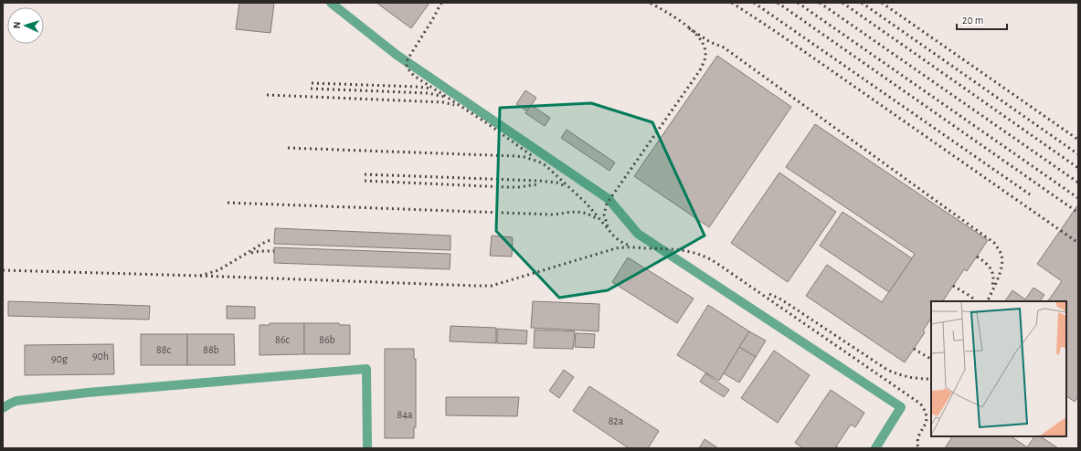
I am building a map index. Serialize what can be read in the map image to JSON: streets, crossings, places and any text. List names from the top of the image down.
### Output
{
  "house_numbers": [
    "86c",
    "86b",
    "88c",
    "88b",
    "90h",
    "90g",
    "84a",
    "82a"
  ],
  "scale_bar": "20 m",
  "north": "left"
}
